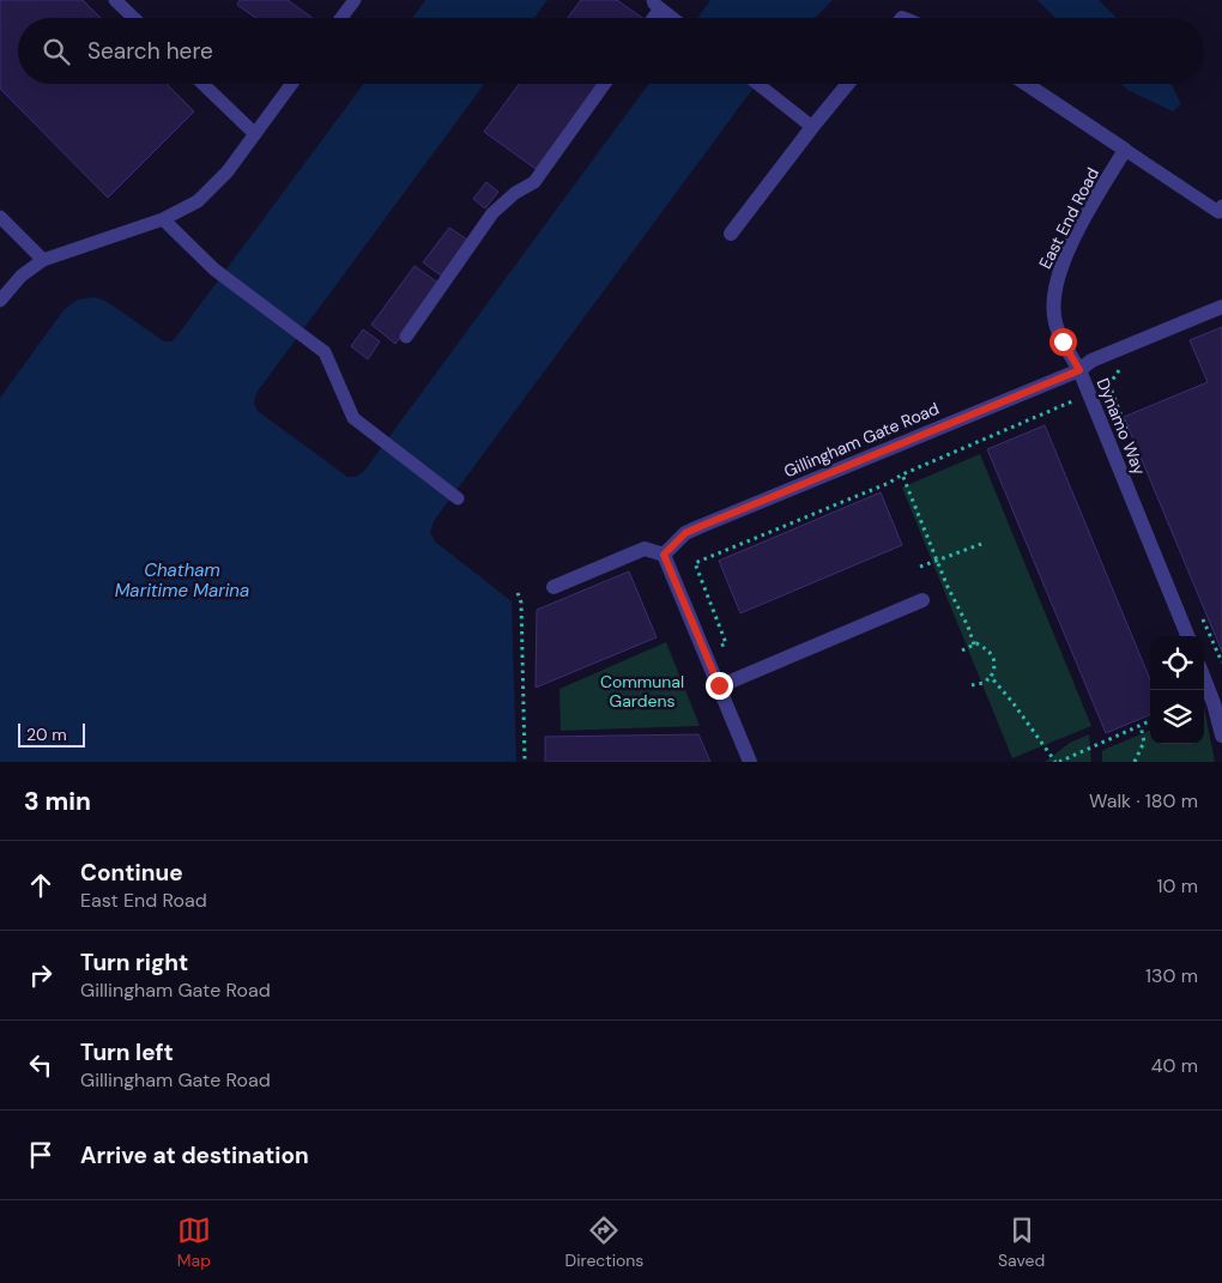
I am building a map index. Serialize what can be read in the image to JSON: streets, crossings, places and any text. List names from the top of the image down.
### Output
{
  "streets": {
    "street": ["East End Road", "Dynamo Way", "Gillingham Gate Road"]
  },
  "crossings": [
    ["East End Road", "Dynamo Way"],
    ["East End Road", "Gillingham Gate Road"],
    ["Dynamo Way", "Gillingham Gate Road"]
  ],
  "water": ["Chatham Maritime Marina"],
  "parks": ["Communal Gardens"],
  "scale_bar": "20 m",
  "page": {
    "search": "Search here",
    "scale": "20 m",
    "heading": ["3 min", "Walk · 180 m"],
    "list": [
      ["Continue", "East End Road", "10 m"],
      ["Turn right", "Gillingham Gate Road", "130 m"],
      ["Turn left", "Gillingham Gate Road", "40 m"],
      "Arrive at destination"
    ],
    "nav": ["Map", "Directions", "Saved"]
  }
}
